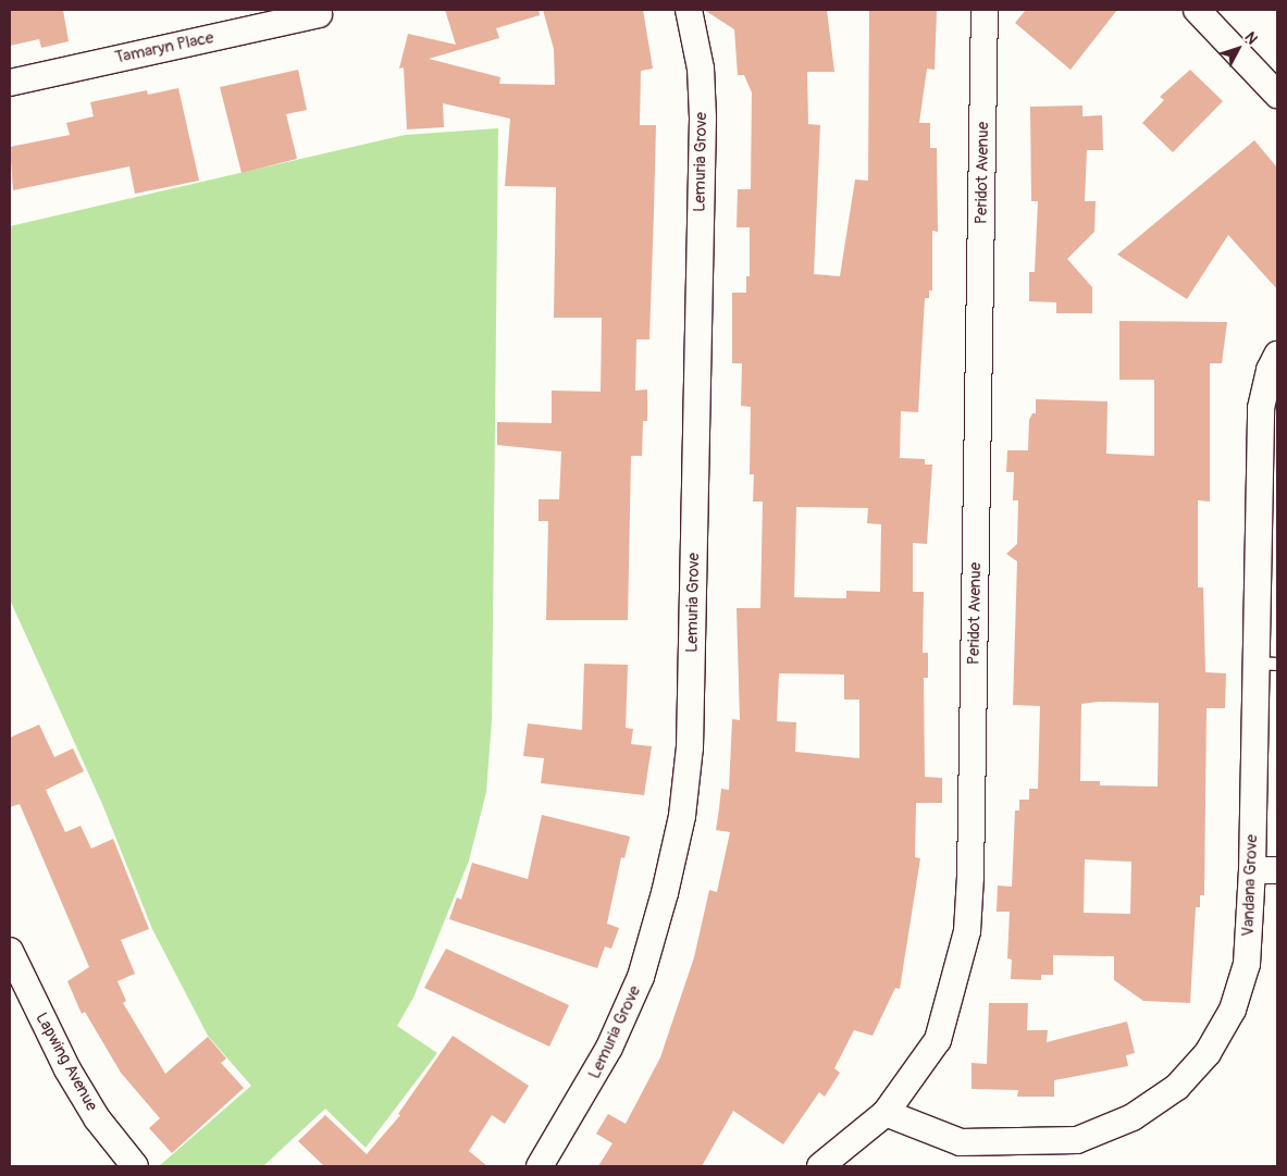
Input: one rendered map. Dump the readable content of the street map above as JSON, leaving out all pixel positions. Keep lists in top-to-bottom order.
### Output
{
  "streets": {
    "street": [
      "Tamaryn Place",
      "Lemuria Grove",
      "Peridot Avenue",
      "Vandana Grove",
      "Lapwing Avenue"
    ]
  },
  "crossings": [
    ["Peridot Avenue", "Vandana Grove"]
  ],
  "north": "top right"
}
